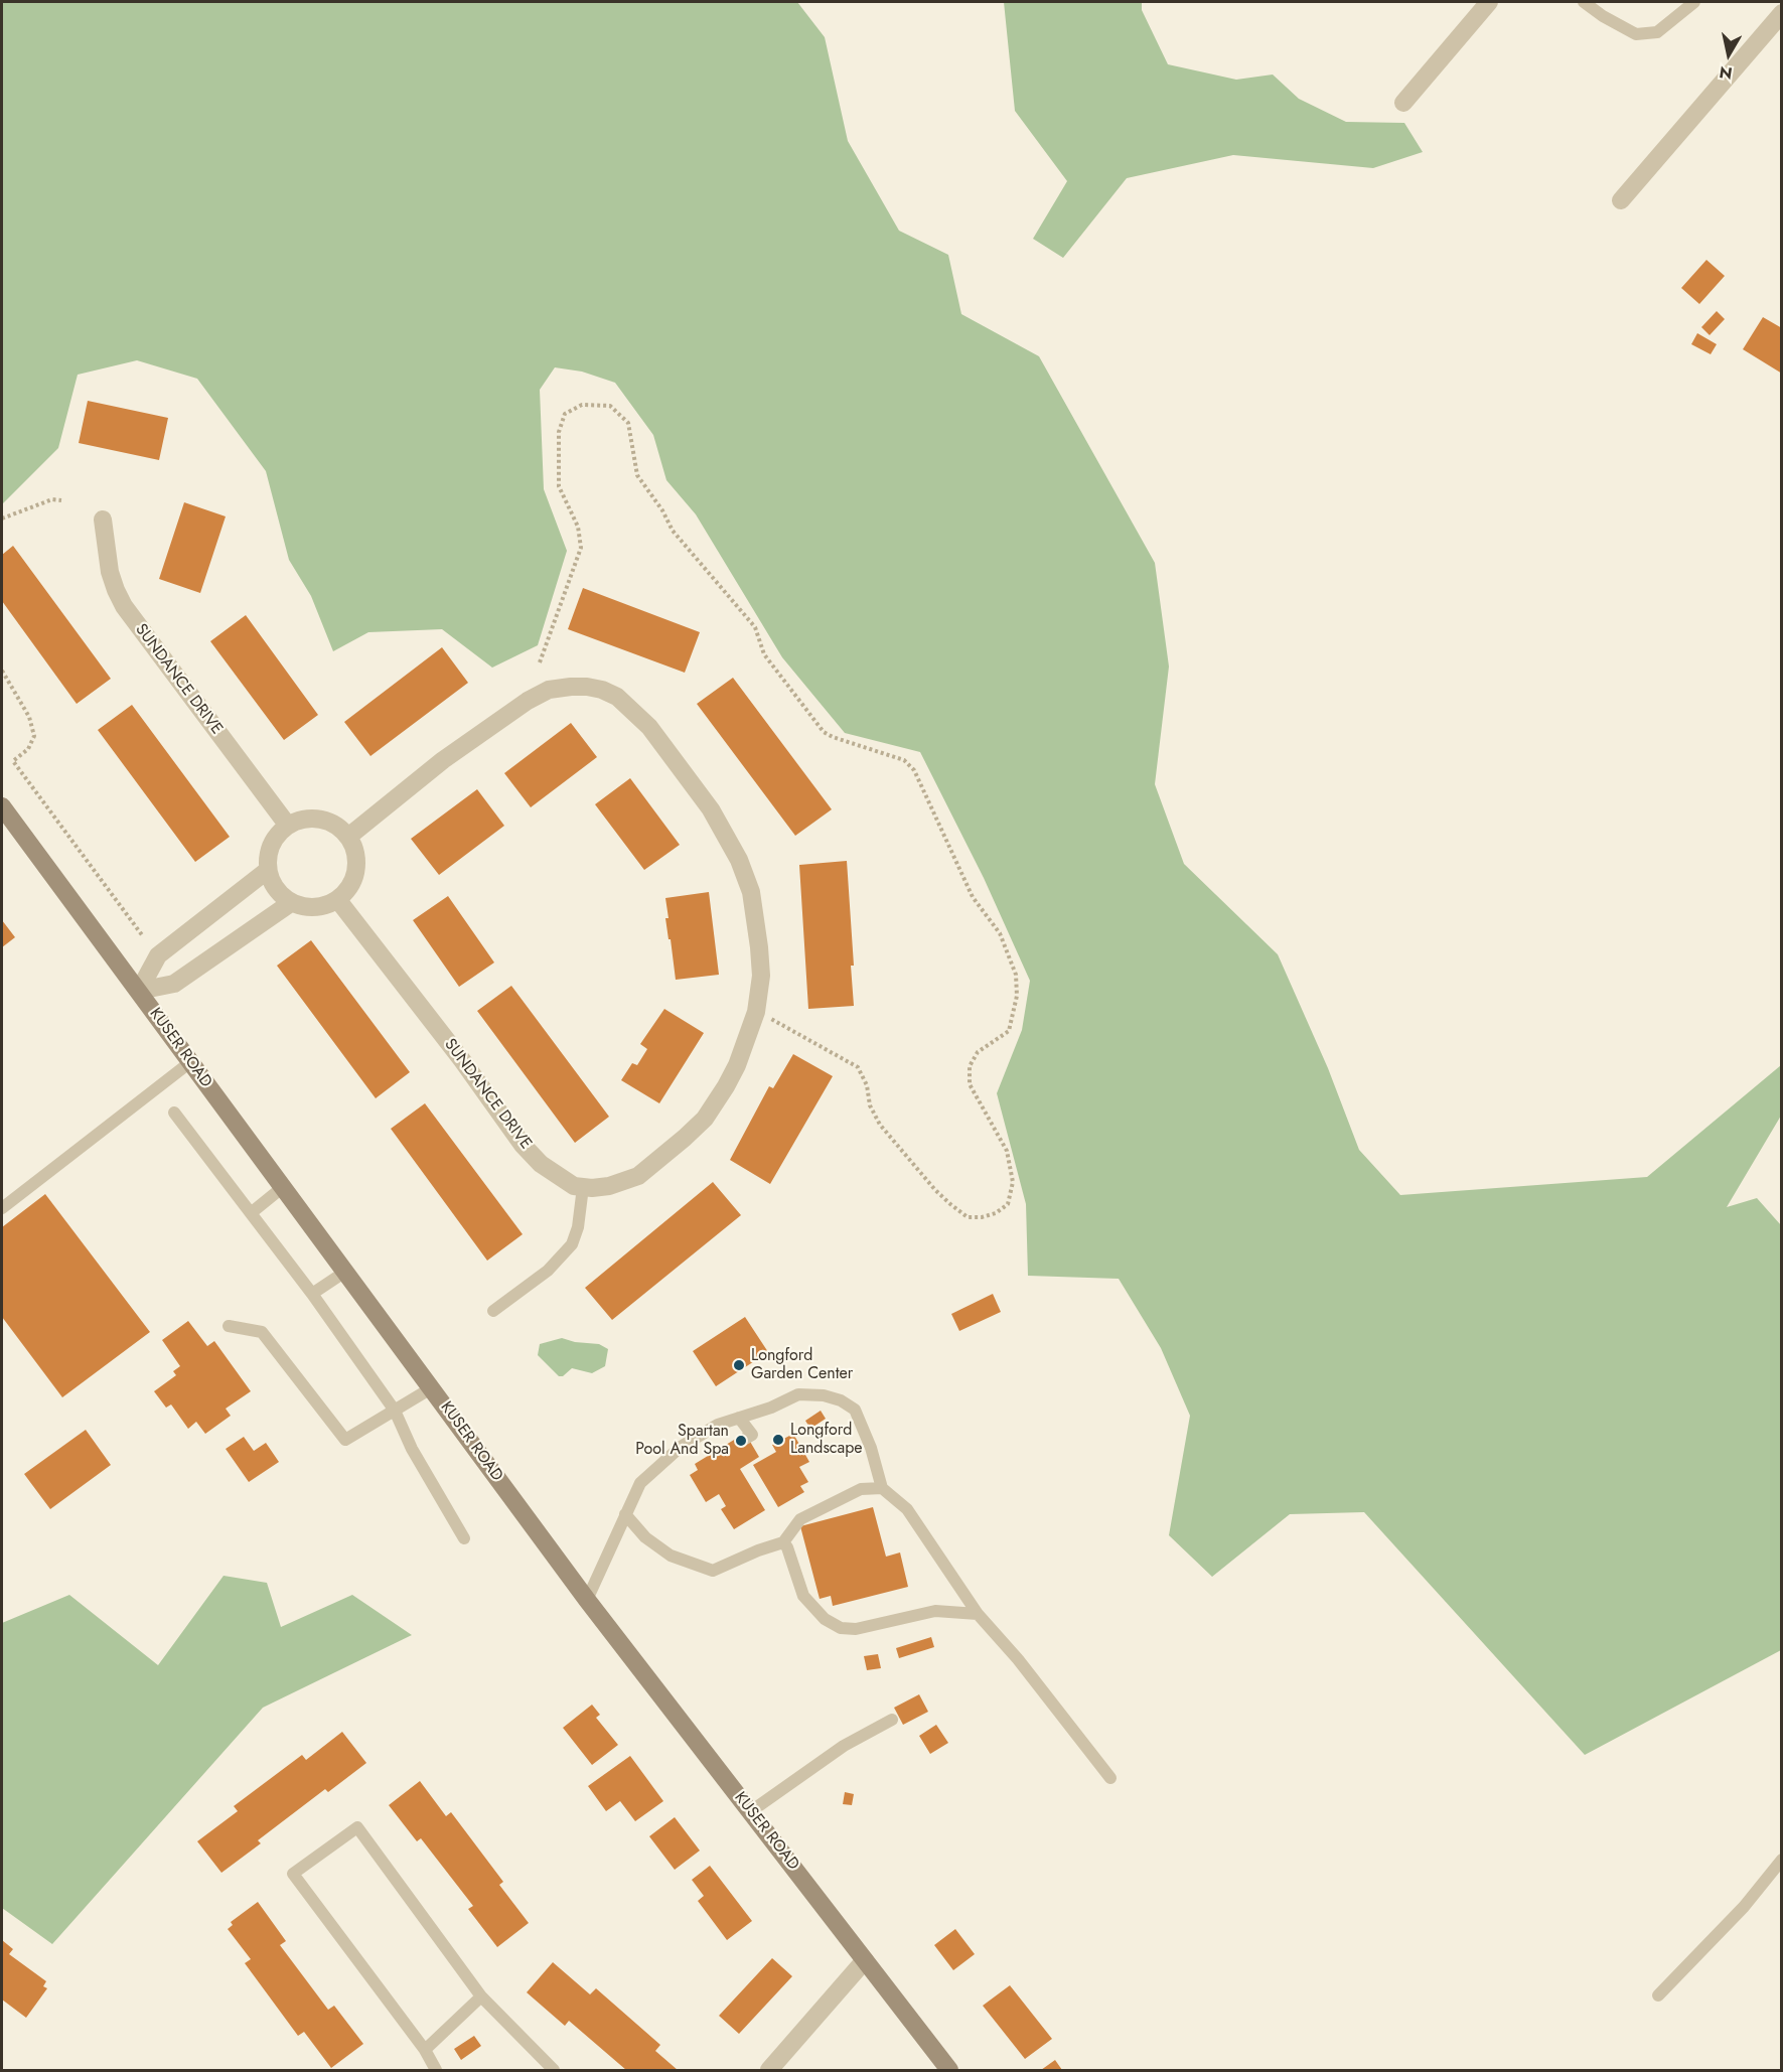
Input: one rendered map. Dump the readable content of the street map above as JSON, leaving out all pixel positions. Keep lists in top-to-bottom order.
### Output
{
  "streets": {
    "street": ["SUNDANCE DRIVE", "KUSER ROAD"]
  },
  "places": ["Longford Garden Center", "Longford Landscape", "Spartan Pool And Spa"],
  "north": "bottom"
}
